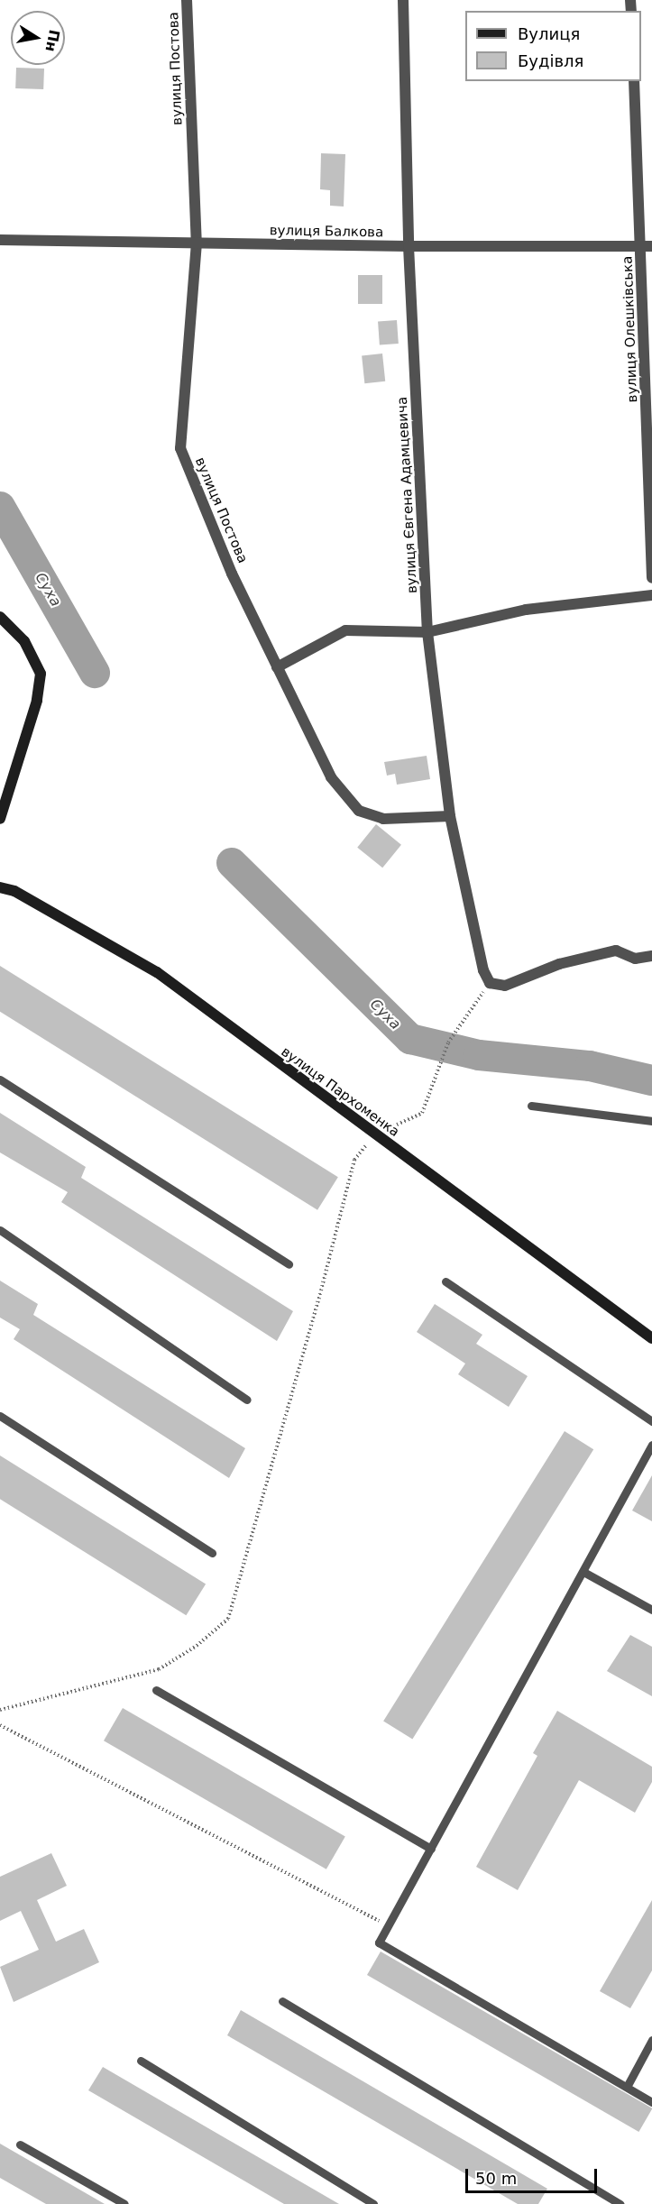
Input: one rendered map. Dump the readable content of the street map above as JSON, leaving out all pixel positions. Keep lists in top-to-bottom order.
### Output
{
  "streets": {
    "street": [
      "вулиця Постова",
      "вулиця Балкова",
      "вулиця Олешківська",
      "вулиця Євгена Адамцевича",
      "вулиця Пархоменка"
    ]
  },
  "crossings": [
    ["вулиця Постова", "вулиця Балкова"],
    ["вулиця Постова", "вулиця Євгена Адамцевича"],
    ["вулиця Балкова", "вулиця Олешківська"],
    ["вулиця Балкова", "вулиця Євгена Адамцевича"]
  ],
  "water": ["Суха"],
  "legend": ["Вулиця", "Будівля"],
  "scale_bar": "50 m",
  "north": "right"
}
